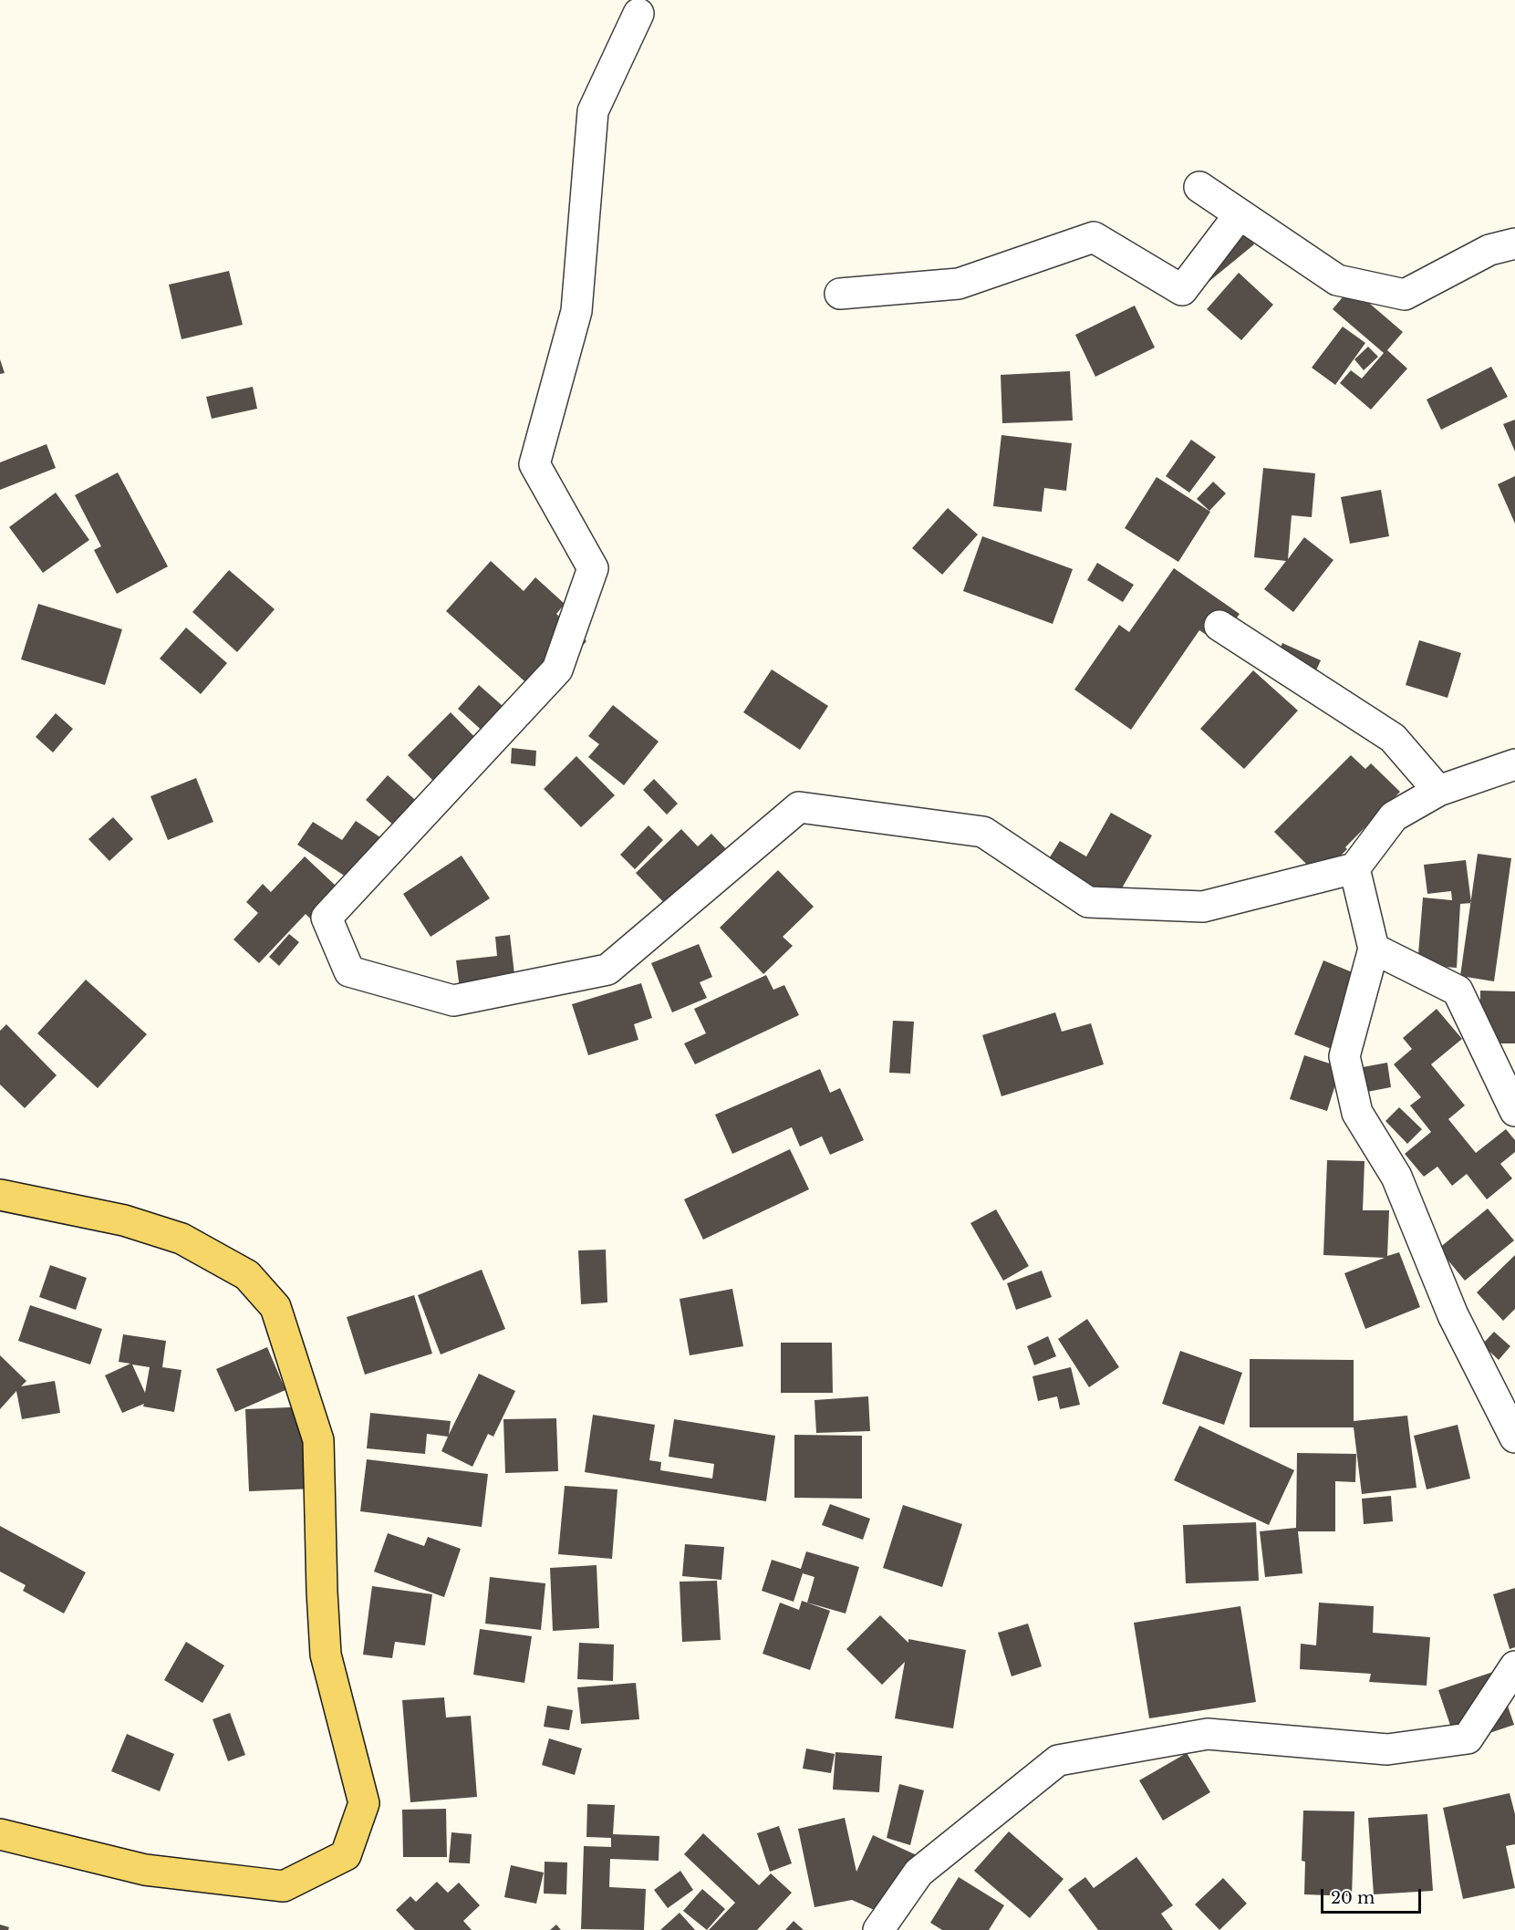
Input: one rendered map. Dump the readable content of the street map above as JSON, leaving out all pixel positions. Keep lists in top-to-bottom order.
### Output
{
  "scale_bar": "20 m"
}
